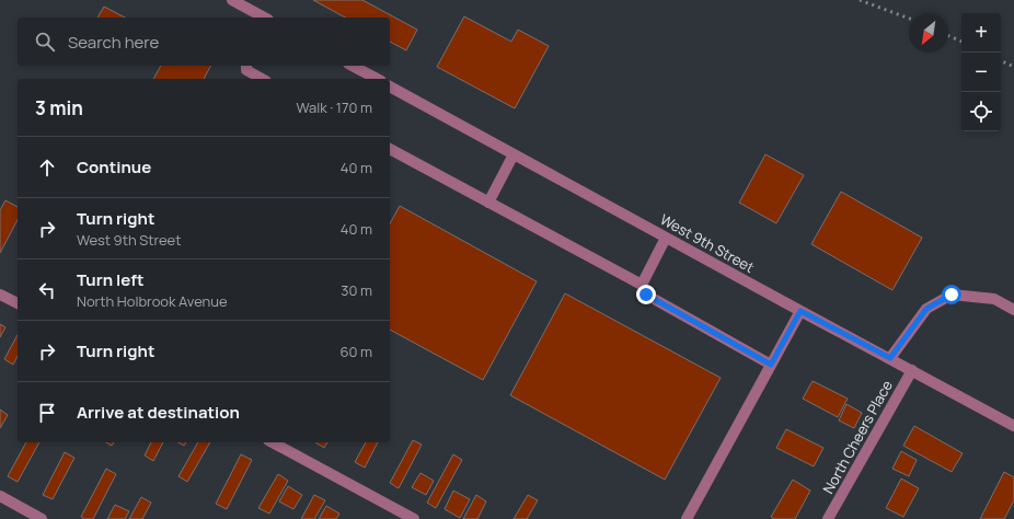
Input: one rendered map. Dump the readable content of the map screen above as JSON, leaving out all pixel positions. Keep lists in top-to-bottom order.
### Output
{
  "streets": {
    "street": ["West 9th Street", "North Cheers Place"]
  },
  "crossings": [
    ["West 9th Street", "North Cheers Place"]
  ],
  "north": "bottom left",
  "page": {
    "map_buttons": ["+", "−"],
    "search": "Search here",
    "heading": ["3 min", "Walk · 170 m"],
    "list": [
      ["Continue", "40 m"],
      ["Turn right", "West 9th Street", "40 m"],
      ["Turn left", "North Holbrook Avenue", "30 m"],
      ["Turn right", "60 m"],
      "Arrive at destination"
    ]
  }
}
